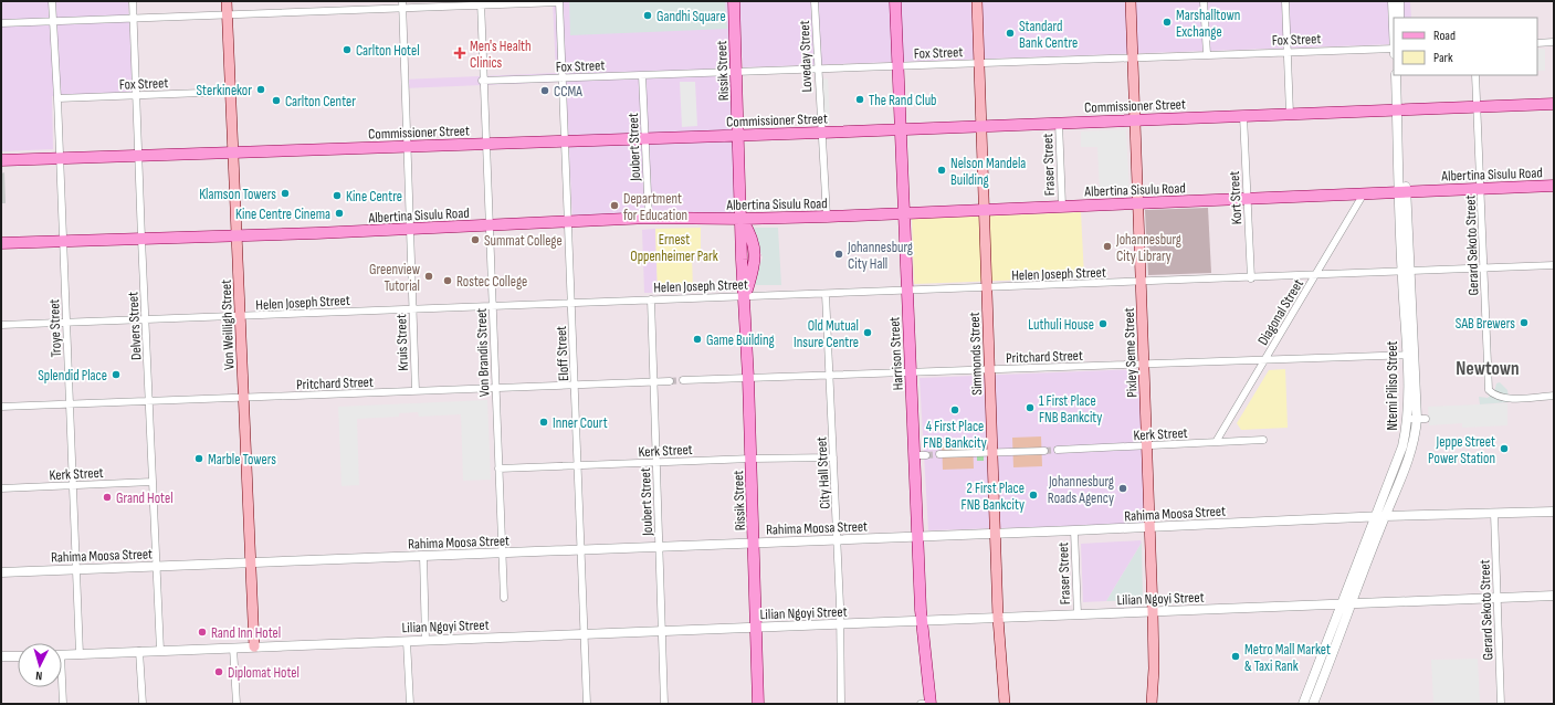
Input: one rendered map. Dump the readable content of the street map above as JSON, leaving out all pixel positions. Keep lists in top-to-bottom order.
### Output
{
  "streets": {
    "main road": [
      "Rissik Street",
      "Commissioner Street",
      "Albertina Sisulu Road",
      "Von Weilligh Street",
      "Pixley Seme Street",
      "Harrison Street",
      "Simmonds Street"
    ],
    "street": [
      "Fox Street",
      "Loveday Street",
      "Joubert Street",
      "Fraser Street",
      "Kort Street",
      "Gerard Sekoto Street",
      "Helen Joseph Street",
      "Diagonal Street",
      "Delvers Street",
      "Troye Street",
      "Kruis Street",
      "Von Brandis Street",
      "Eloff Street",
      "Pritchard Street",
      "Ntemi Piliso Street",
      "Kerk Street",
      "City Hall Street",
      "Rahima Moosa Street",
      "Lilian Ngoyi Street"
    ]
  },
  "crossings": [
    ["Fox Street", "Loveday Street"],
    ["Fox Street", "Rissik Street"],
    ["Fox Street", "Joubert Street"],
    ["Fox Street", "Von Weilligh Street"],
    ["Fox Street", "Delvers Street"],
    ["Fox Street", "Troye Street"],
    ["Fox Street", "Von Brandis Street"],
    ["Fox Street", "Pixley Seme Street"],
    ["Fox Street", "Eloff Street"],
    ["Fox Street", "Harrison Street"],
    ["Fox Street", "Simmonds Street"],
    ["Loveday Street", "Commissioner Street"],
    ["Loveday Street", "Albertina Sisulu Road"],
    ["Rissik Street", "Commissioner Street"],
    ["Rissik Street", "Albertina Sisulu Road"],
    ["Rissik Street", "Helen Joseph Street"],
    ["Rissik Street", "Pritchard Street"],
    ["Rissik Street", "Kerk Street"],
    ["Rissik Street", "Rahima Moosa Street"],
    ["Rissik Street", "Lilian Ngoyi Street"],
    ["Commissioner Street", "Joubert Street"],
    ["Commissioner Street", "Fraser Street"],
    ["Commissioner Street", "Kort Street"],
    ["Commissioner Street", "Gerard Sekoto Street"],
    ["Commissioner Street", "Von Weilligh Street"],
    ["Commissioner Street", "Delvers Street"],
    ["Commissioner Street", "Troye Street"],
    ["Commissioner Street", "Kruis Street"],
    ["Commissioner Street", "Von Brandis Street"],
    ["Commissioner Street", "Pixley Seme Street"],
    ["Commissioner Street", "Eloff Street"],
    ["Commissioner Street", "Harrison Street"],
    ["Commissioner Street", "Simmonds Street"],
    ["Commissioner Street", "Ntemi Piliso Street"],
    ["Joubert Street", "Albertina Sisulu Road"],
    ["Joubert Street", "Helen Joseph Street"],
    ["Joubert Street", "Pritchard Street"],
    ["Joubert Street", "Kerk Street"],
    ["Joubert Street", "Rahima Moosa Street"],
    ["Joubert Street", "Lilian Ngoyi Street"],
    ["Fraser Street", "Albertina Sisulu Road"],
    ["Fraser Street", "Rahima Moosa Street"],
    ["Fraser Street", "Lilian Ngoyi Street"],
    ["Albertina Sisulu Road", "Kort Street"],
    ["Albertina Sisulu Road", "Gerard Sekoto Street"],
    ["Albertina Sisulu Road", "Diagonal Street"],
    ["Albertina Sisulu Road", "Von Weilligh Street"],
    ["Albertina Sisulu Road", "Delvers Street"],
    ["Albertina Sisulu Road", "Troye Street"],
    ["Albertina Sisulu Road", "Kruis Street"],
    ["Albertina Sisulu Road", "Von Brandis Street"],
    ["Albertina Sisulu Road", "Pixley Seme Street"],
    ["Albertina Sisulu Road", "Eloff Street"],
    ["Albertina Sisulu Road", "Harrison Street"],
    ["Albertina Sisulu Road", "Simmonds Street"],
    ["Albertina Sisulu Road", "Ntemi Piliso Street"],
    ["Kort Street", "Helen Joseph Street"],
    ["Gerard Sekoto Street", "Helen Joseph Street"],
    ["Gerard Sekoto Street", "Rahima Moosa Street"],
    ["Gerard Sekoto Street", "Lilian Ngoyi Street"],
    ["Helen Joseph Street", "Diagonal Street"],
    ["Helen Joseph Street", "Von Weilligh Street"],
    ["Helen Joseph Street", "Delvers Street"],
    ["Helen Joseph Street", "Troye Street"],
    ["Helen Joseph Street", "Kruis Street"],
    ["Helen Joseph Street", "Von Brandis Street"],
    ["Helen Joseph Street", "Pixley Seme Street"],
    ["Helen Joseph Street", "Eloff Street"],
    ["Helen Joseph Street", "Harrison Street"],
    ["Helen Joseph Street", "Simmonds Street"],
    ["Helen Joseph Street", "Ntemi Piliso Street"],
    ["Helen Joseph Street", "City Hall Street"],
    ["Diagonal Street", "Pritchard Street"],
    ["Diagonal Street", "Kerk Street"],
    ["Von Weilligh Street", "Pritchard Street"],
    ["Von Weilligh Street", "Rahima Moosa Street"],
    ["Von Weilligh Street", "Lilian Ngoyi Street"],
    ["Delvers Street", "Pritchard Street"],
    ["Delvers Street", "Kerk Street"],
    ["Delvers Street", "Rahima Moosa Street"],
    ["Delvers Street", "Lilian Ngoyi Street"],
    ["Troye Street", "Pritchard Street"],
    ["Troye Street", "Kerk Street"],
    ["Troye Street", "Rahima Moosa Street"],
    ["Troye Street", "Lilian Ngoyi Street"],
    ["Kruis Street", "Pritchard Street"],
    ["Von Brandis Street", "Pritchard Street"],
    ["Von Brandis Street", "Kerk Street"],
    ["Von Brandis Street", "Rahima Moosa Street"],
    ["Pixley Seme Street", "Pritchard Street"],
    ["Pixley Seme Street", "Kerk Street"],
    ["Pixley Seme Street", "Rahima Moosa Street"],
    ["Pixley Seme Street", "Lilian Ngoyi Street"],
    ["Eloff Street", "Pritchard Street"],
    ["Eloff Street", "Kerk Street"],
    ["Eloff Street", "Rahima Moosa Street"],
    ["Eloff Street", "Lilian Ngoyi Street"],
    ["Harrison Street", "Pritchard Street"],
    ["Harrison Street", "Rahima Moosa Street"],
    ["Harrison Street", "Lilian Ngoyi Street"],
    ["Simmonds Street", "Pritchard Street"],
    ["Simmonds Street", "Rahima Moosa Street"],
    ["Simmonds Street", "Lilian Ngoyi Street"],
    ["Pritchard Street", "Ntemi Piliso Street"],
    ["Pritchard Street", "City Hall Street"],
    ["Ntemi Piliso Street", "Rahima Moosa Street"],
    ["Ntemi Piliso Street", "Lilian Ngoyi Street"],
    ["Kerk Street", "City Hall Street"],
    ["City Hall Street", "Rahima Moosa Street"],
    ["City Hall Street", "Lilian Ngoyi Street"]
  ],
  "districts": ["Newtown"],
  "parks": ["Ernest Oppenheimer Park"],
  "places": {
    "other": [
      "Gandhi Square",
      "Marshalltown Exchange",
      "Standard Bank Centre",
      "Carlton Hotel",
      "Sterkinekor",
      "CCMA",
      "The Rand Club",
      "Carlton Center",
      "Nelson Mandela Building",
      "Klamson Towers",
      "Kine Centre",
      "Department for Education",
      "Kine Centre Cinema",
      "Summat College",
      "Johannesburg City Library",
      "Johannesburg City Hall",
      "Greenview Tutorial",
      "Rostec College",
      "SAB Brewers",
      "Luthuli House",
      "Old Mutual Insure Centre",
      "Game Building",
      "Splendid Place",
      "1 First Place FNB Bankcity",
      "4 First Place FNB Bankcity",
      "Inner Court",
      "Jeppe Street Power Station",
      "Marble Towers",
      "Johannesburg Roads Agency",
      "2 First Place FNB Bankcity",
      "Grand Hotel",
      "Rand Inn Hotel",
      "Metro Mall Market & Taxi Rank",
      "Diplomat Hotel"
    ],
    "health": ["Men's Health Clinics"]
  },
  "legend": ["Road", "Park"],
  "north": "bottom"
}
